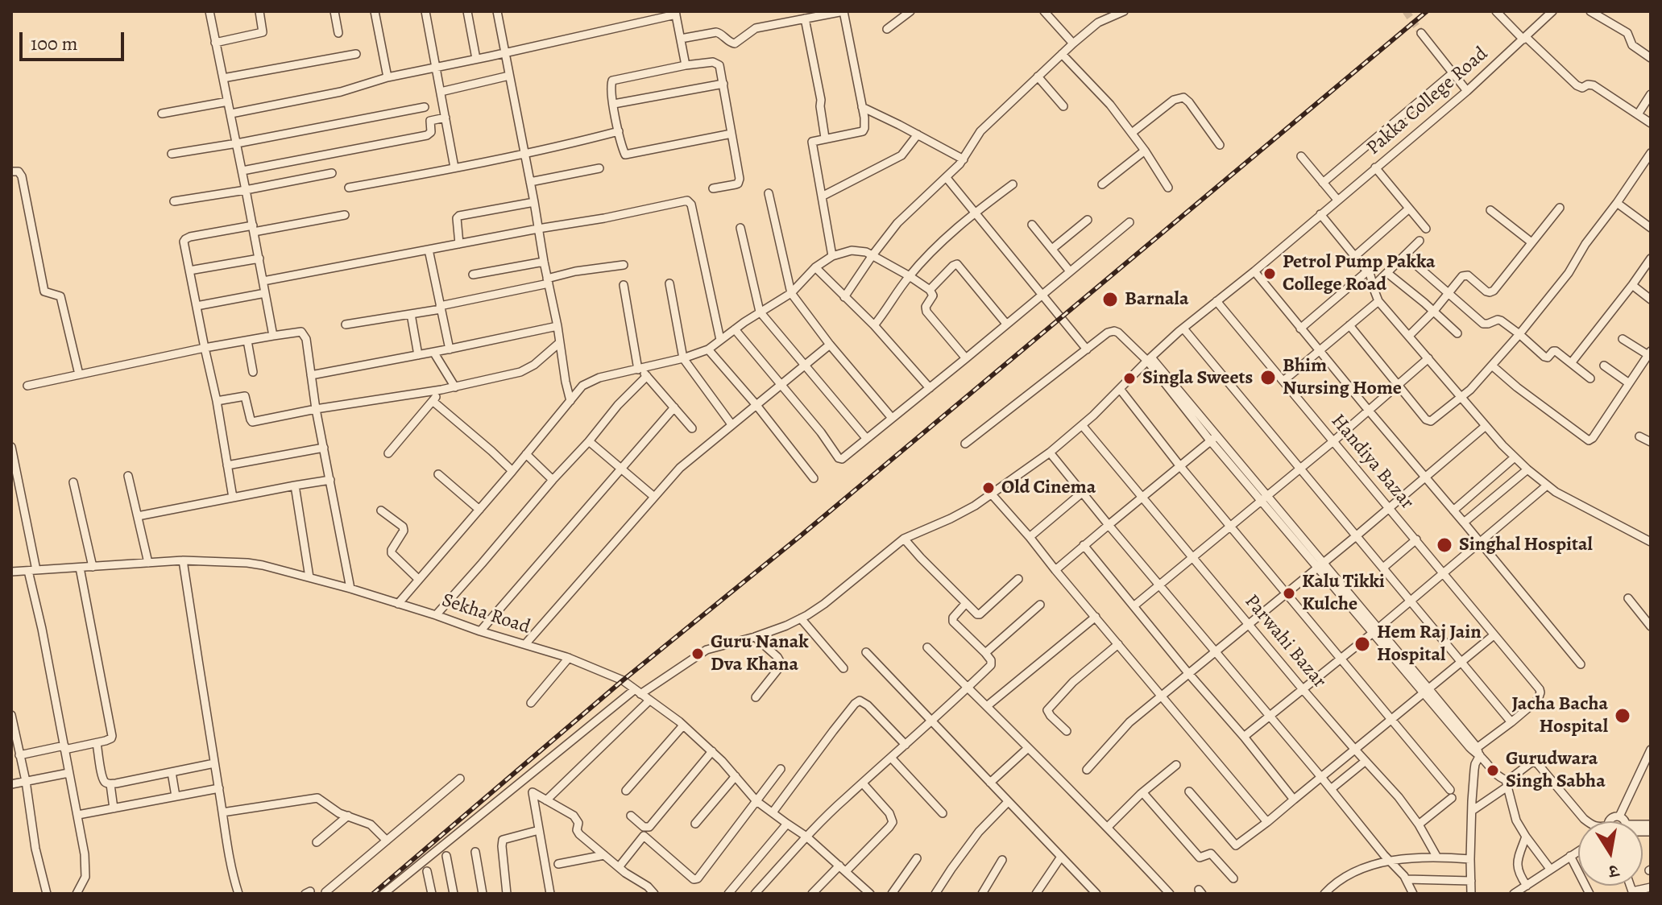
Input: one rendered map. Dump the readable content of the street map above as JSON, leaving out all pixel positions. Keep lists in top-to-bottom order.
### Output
{
  "streets": {
    "street": [
      "Pakka College Road",
      "Handiya Bazar",
      "Sekha Road",
      "Parwahi Bazar"
    ]
  },
  "places": [
    "Petrol Pump Pakka College Road",
    "Barnala",
    "Bhim Nursing Home",
    "Singla Sweets",
    "Old Cinema",
    "Singhal Hospital",
    "Kalu Tikki Kulche",
    "Hem Raj Jain Hospital",
    "Guru Nanak Dva Khana",
    "Jacha Bacha Hospital",
    "Gurudwara Singh Sabha"
  ],
  "scale_bar": "100 m",
  "north": "bottom"
}
